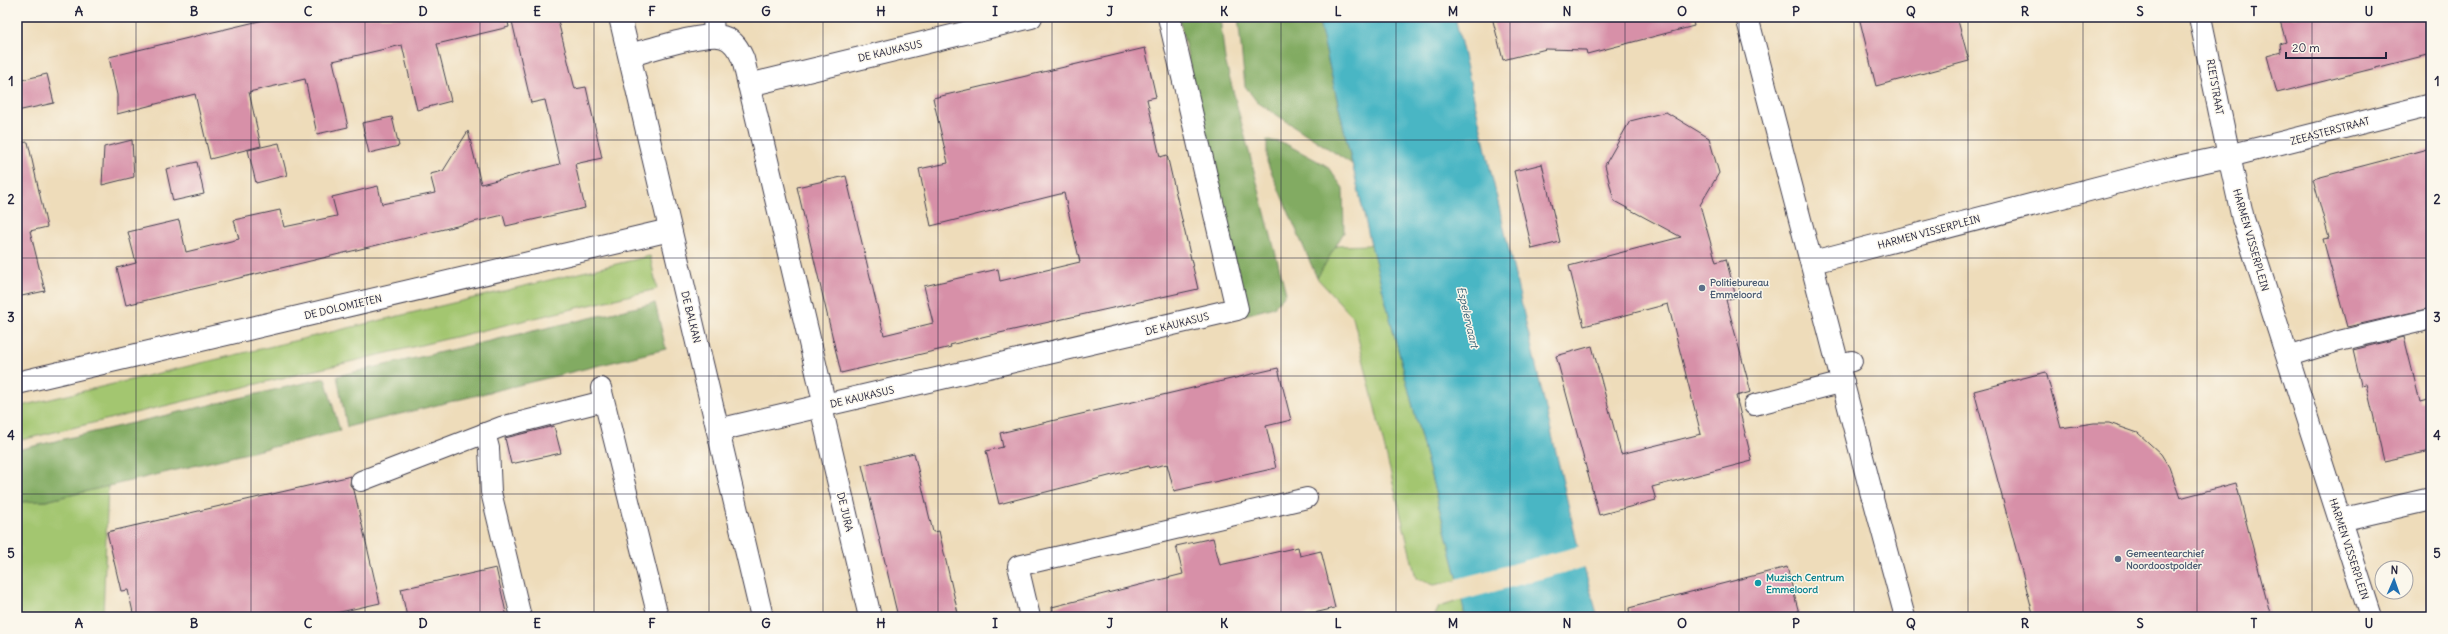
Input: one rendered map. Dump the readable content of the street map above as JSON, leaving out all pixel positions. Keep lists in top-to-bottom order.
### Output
{
  "streets": {
    "street": [
      "DE KAUKASUS",
      "RIETSTRAAT",
      "ZEEASTERSTRAAT",
      "HARMEN VISSERPLEIN",
      "DE DOLOMIETEN",
      "DE BALKAN",
      "DE JURA"
    ]
  },
  "crossings": [
    ["DE KAUKASUS", "DE BALKAN"],
    ["DE KAUKASUS", "DE JURA"],
    ["RIETSTRAAT", "ZEEASTERSTRAAT"],
    ["RIETSTRAAT", "HARMEN VISSERPLEIN"],
    ["ZEEASTERSTRAAT", "HARMEN VISSERPLEIN"],
    ["DE DOLOMIETEN", "DE BALKAN"]
  ],
  "water": ["Espelervaart"],
  "places": ["Politiebureau Emmeloord", "Gemeentearchief Noordoostpolder", "Muzisch Centrum Emmeloord"],
  "scale_bar": "20 m",
  "north": "top",
  "grid": {
    "columns": [
      "A",
      "B",
      "C",
      "D",
      "E",
      "F",
      "G",
      "H",
      "I",
      "J",
      "K",
      "L",
      "M",
      "N",
      "O",
      "P",
      "Q",
      "R",
      "S",
      "T",
      "U"
    ],
    "rows": [
      "1",
      "2",
      "3",
      "4",
      "5"
    ]
  }
}
